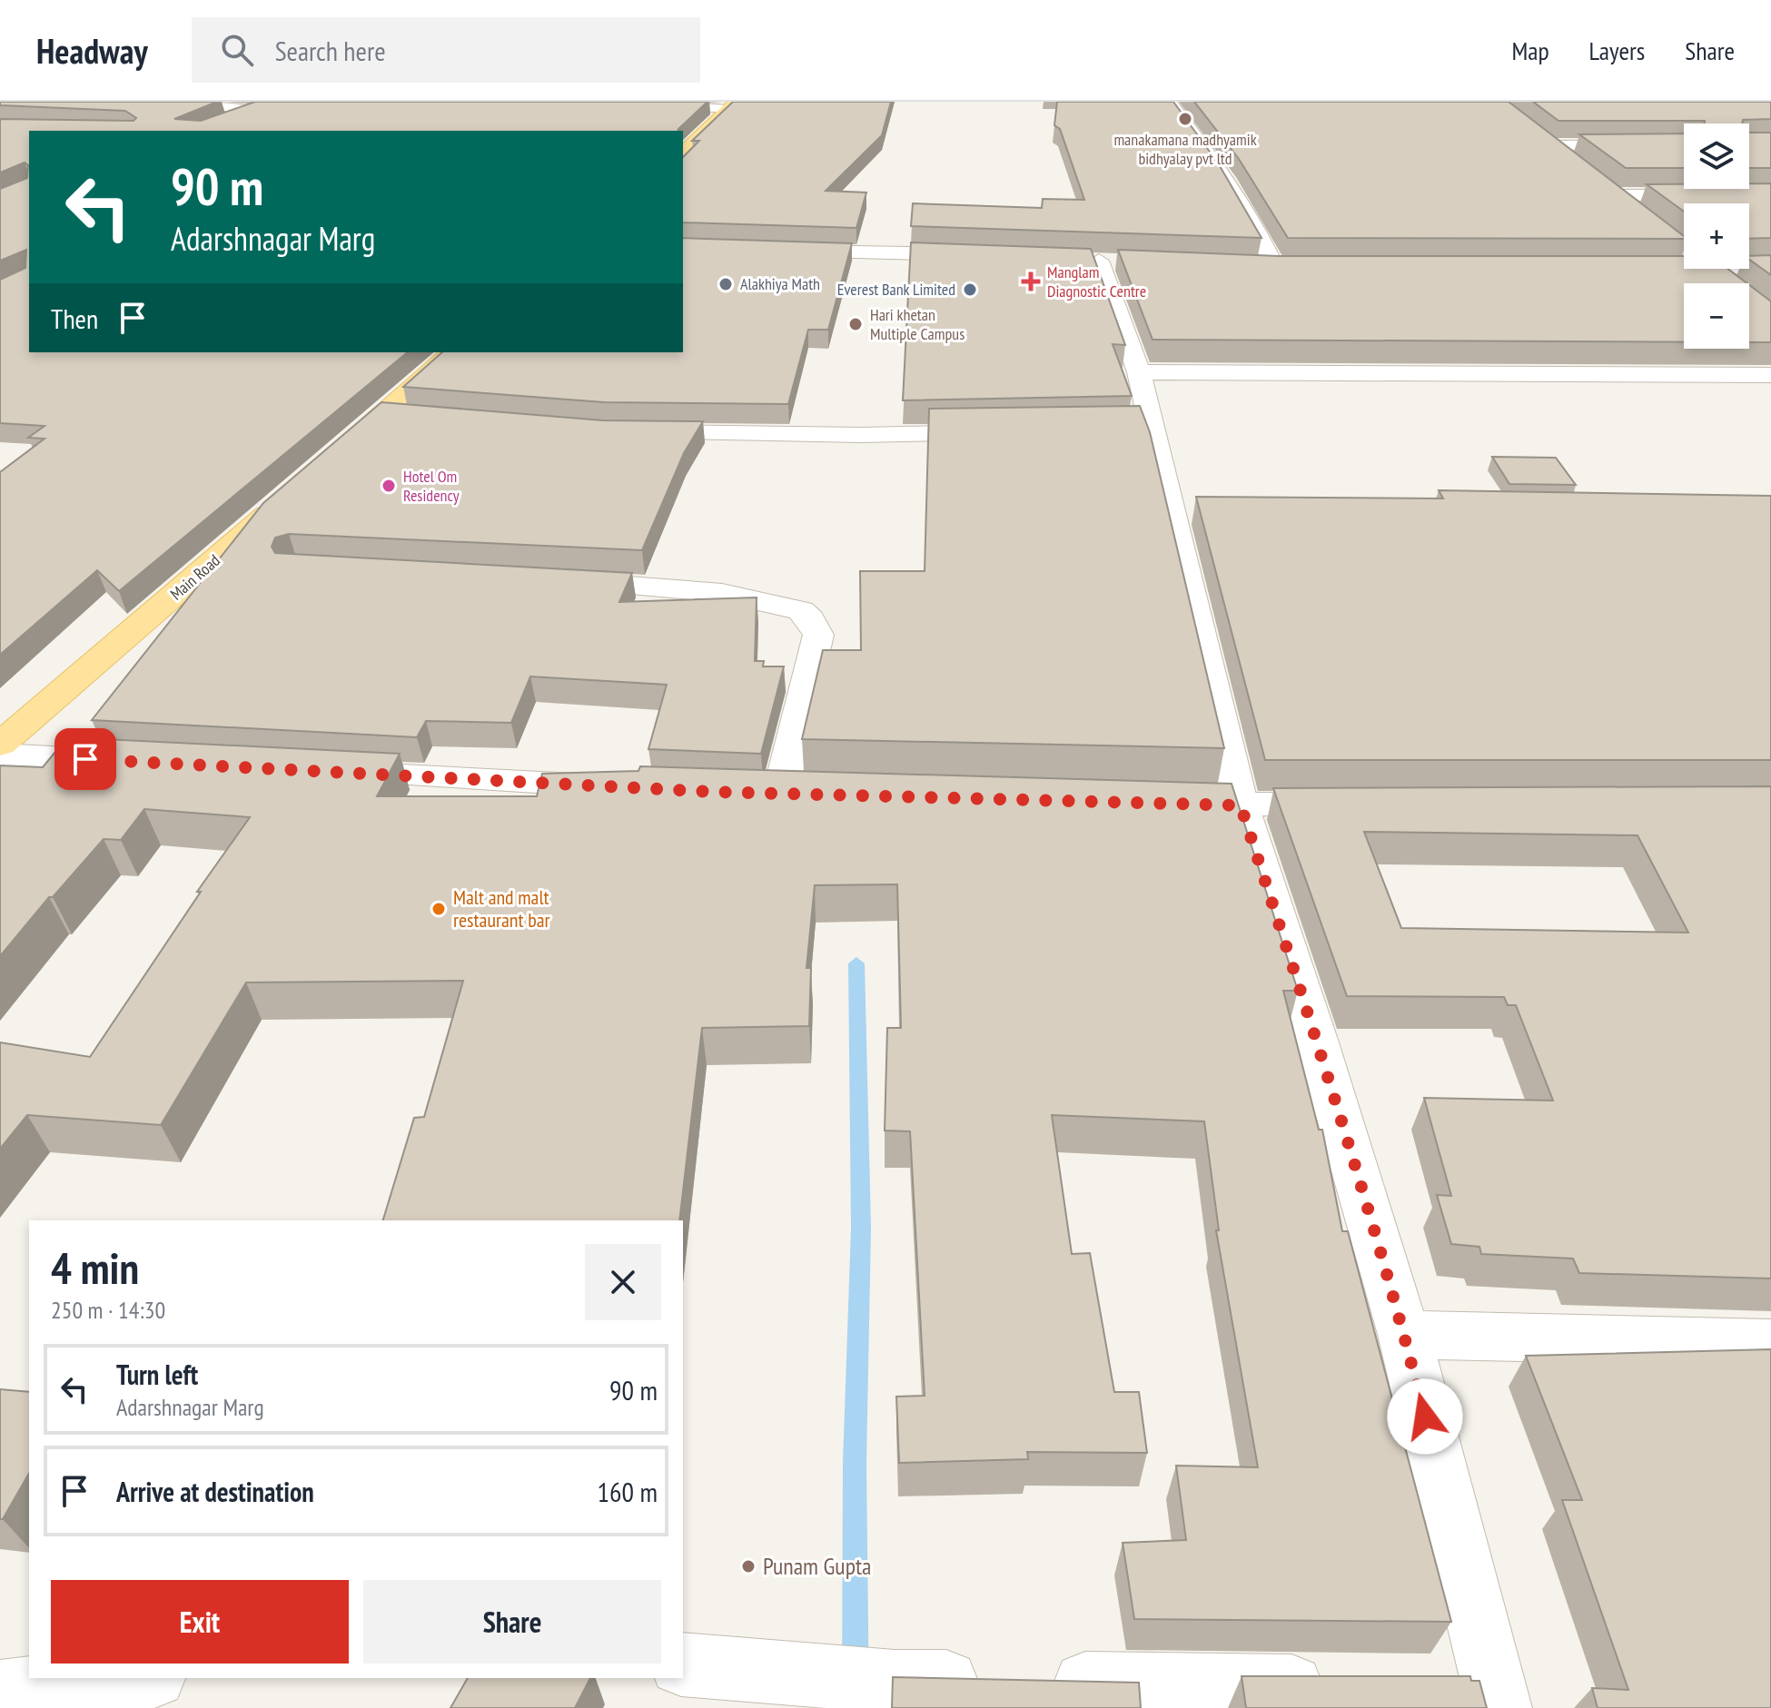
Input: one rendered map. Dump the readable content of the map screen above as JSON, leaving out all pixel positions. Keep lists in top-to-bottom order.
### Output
{
  "streets": {
    "main road": ["Main Road"]
  },
  "places": {
    "other": [
      "manakamana madhyamik bidhyalay pvt ltd",
      "Alakhiya Math",
      "Everest Bank Limited",
      "Hari khetan Multiple Campus",
      "Hotel Om Residency",
      "Malt and malt restaurant bar",
      "Punam Gupta"
    ],
    "health": ["Manglam Diagnostic Centre"]
  },
  "page": {
    "header": "Headway",
    "search": "Search here",
    "nav": ["Map", "Layers", "Share"],
    "map_buttons": ["+", "−"],
    "turn": ["90 m", "Adarshnagar Marg"],
    "then": "Then",
    "heading": ["4 min", "250 m · 14:30"],
    "list": [
      {
        "name": "Turn left",
        "note": "Adarshnagar Marg",
        "value": "90 m"
      },
      {
        "name": "Arrive at destination",
        "value": "160 m"
      }
    ],
    "buttons": ["Exit", "Share"]
  }
}
